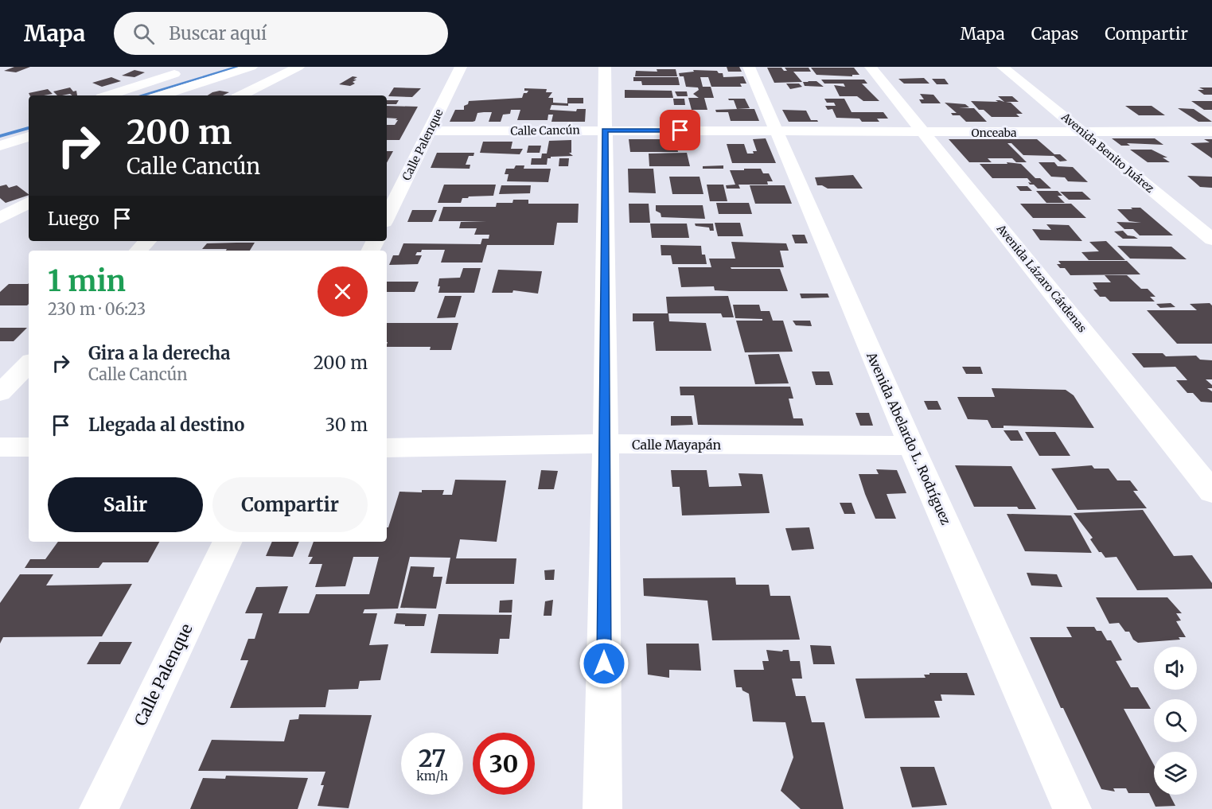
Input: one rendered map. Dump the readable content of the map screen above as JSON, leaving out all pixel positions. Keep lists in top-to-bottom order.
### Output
{
  "streets": {
    "street": [
      "Calle Cancún",
      "Onceaba",
      "Calle Palenque",
      "Avenida Benito Juárez",
      "Avenida Lázaro Cárdenas",
      "Avenida Abelardo L. Rodríguez",
      "Calle Mayapán"
    ]
  },
  "crossings": [
    ["Calle Cancún", "Onceaba"],
    ["Calle Cancún", "Calle Palenque"],
    ["Calle Cancún", "Avenida Abelardo L. Rodríguez"],
    ["Onceaba", "Avenida Benito Juárez"],
    ["Onceaba", "Avenida Lázaro Cárdenas"],
    ["Onceaba", "Avenida Abelardo L. Rodríguez"],
    ["Avenida Abelardo L. Rodríguez", "Calle Mayapán"]
  ],
  "page": {
    "header": "Mapa",
    "search": "Buscar aquí",
    "nav": ["Mapa", "Capas", "Compartir"],
    "turn": ["200 m", "Calle Cancún"],
    "then": "Luego",
    "heading": ["1 min", "230 m · 06:23"],
    "list": [
      {
        "name": "Gira a la derecha",
        "note": "Calle Cancún",
        "value": "200 m"
      },
      {
        "name": "Llegada al destino",
        "value": "30 m"
      }
    ],
    "buttons": ["Salir", "Compartir"],
    "speed": "27 km/h",
    "limit": "30"
  }
}
